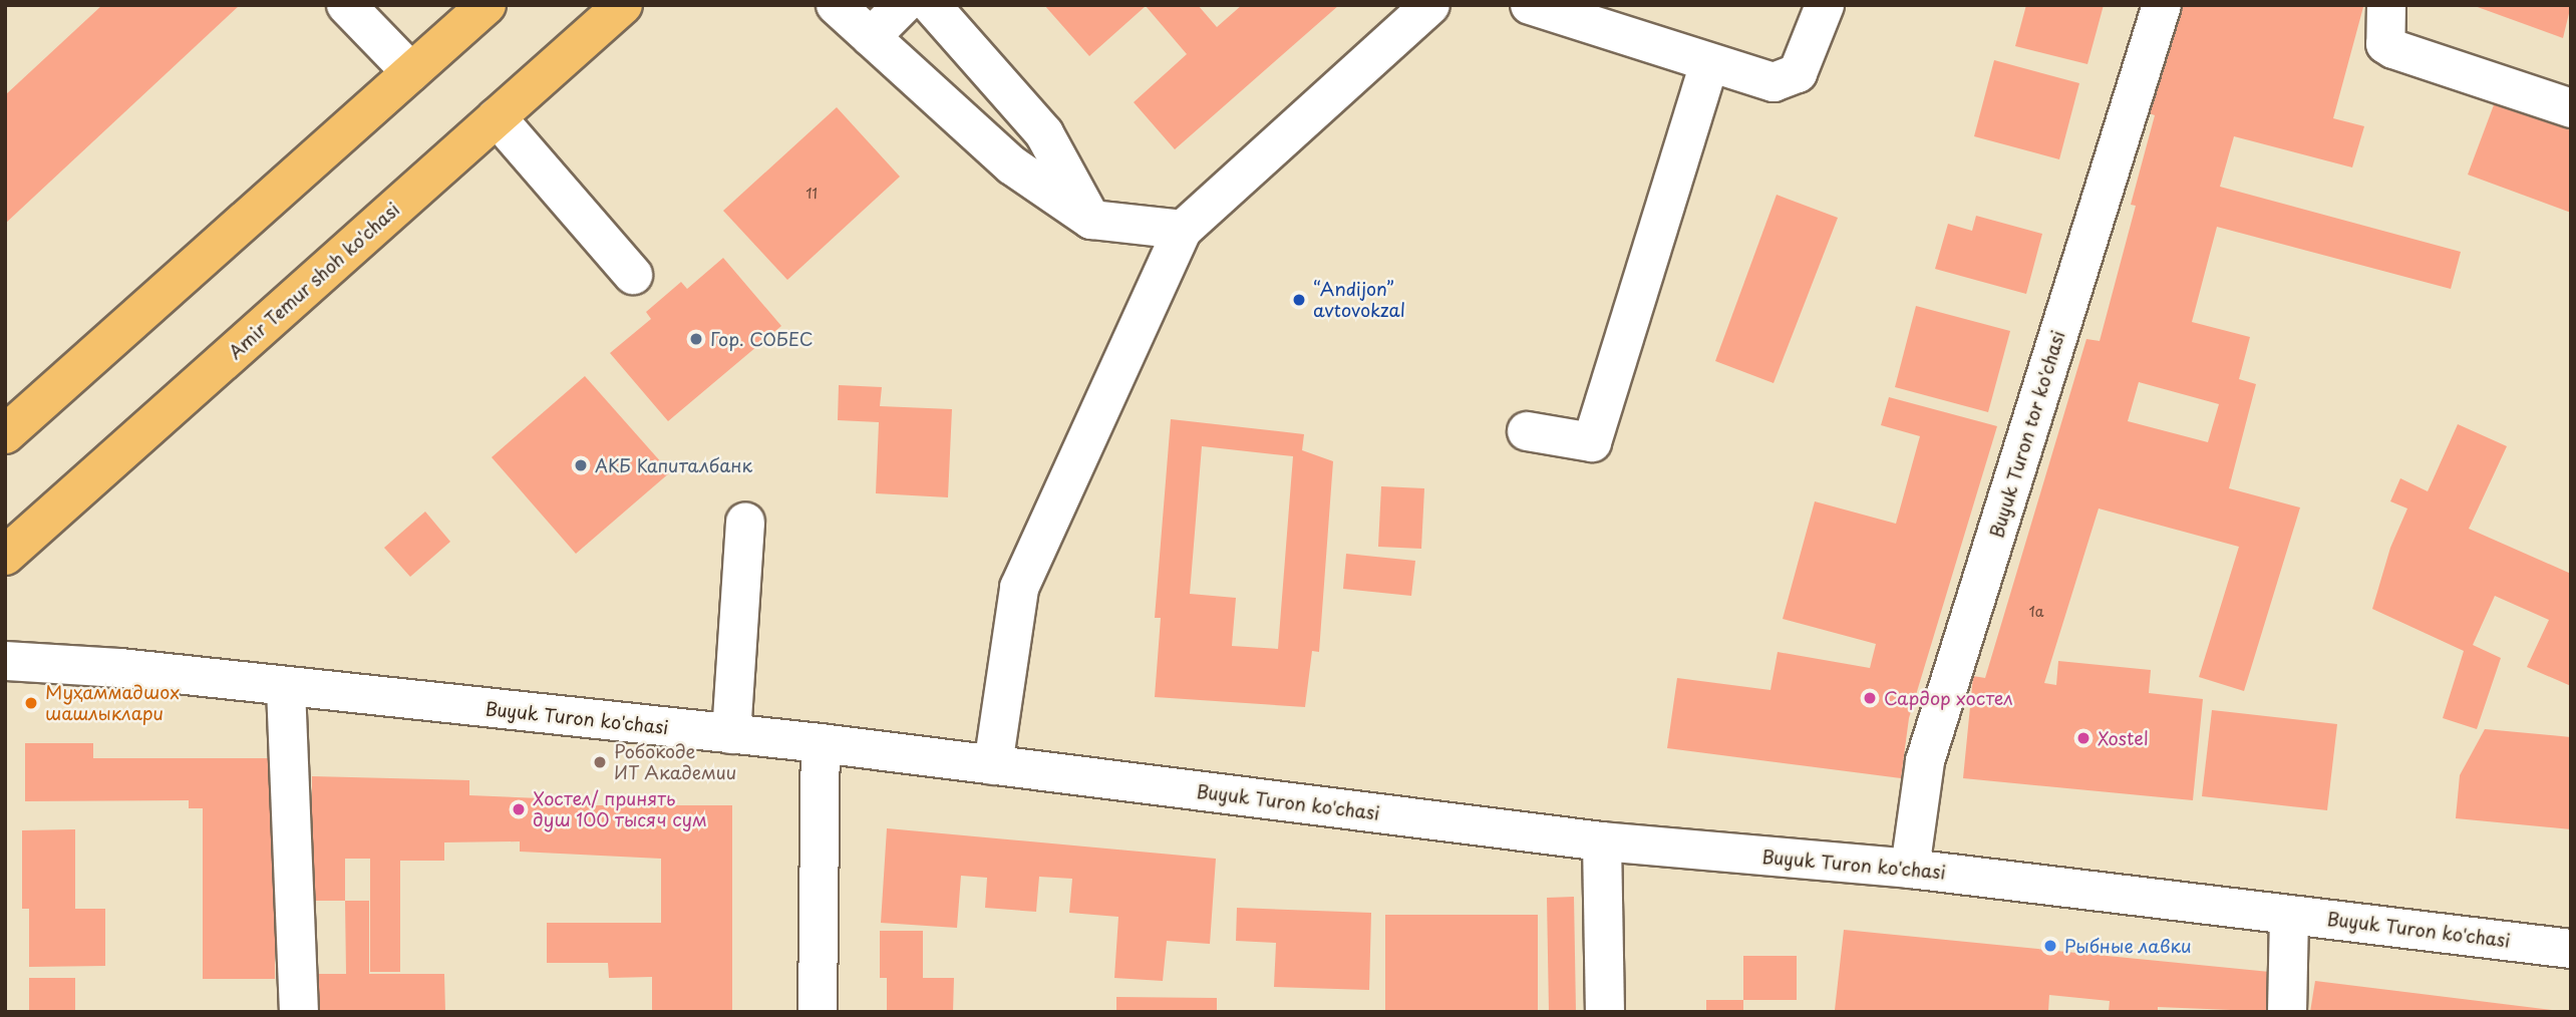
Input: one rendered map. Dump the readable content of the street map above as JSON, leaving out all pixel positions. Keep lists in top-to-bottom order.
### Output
{
  "streets": {
    "main road": ["Amir Temur shoh ko'chasi"],
    "street": ["Buyuk Turon tor ko'chasi", "Buyuk Turon ko'chasi"]
  },
  "crossings": [
    ["Buyuk Turon tor ko'chasi", "Buyuk Turon ko'chasi"]
  ],
  "places": [
    "“Andijon” avtovokzal",
    "Гор. СОБЕС",
    "АКБ Капиталбанк",
    "Сардор хостел",
    "Муҳаммадшох шашлыклари",
    "Xostel",
    "Робокоде ИТ Академии",
    "Хостел/ принять душ 100 тысяч сум",
    "Рыбные лавки"
  ],
  "house_numbers": ["11", "1a"]
}
